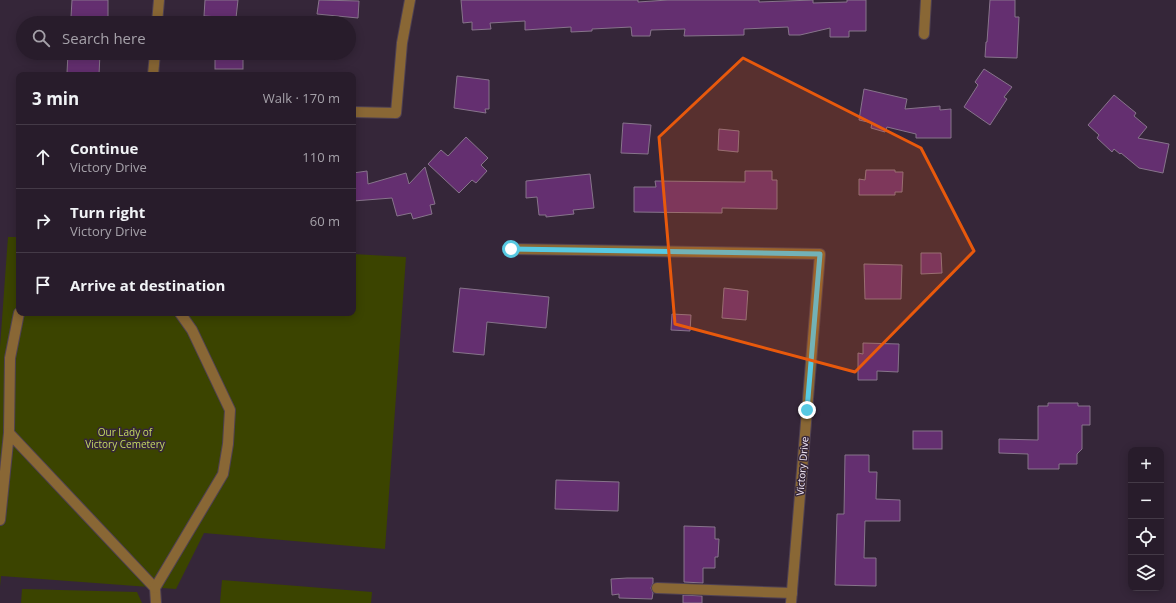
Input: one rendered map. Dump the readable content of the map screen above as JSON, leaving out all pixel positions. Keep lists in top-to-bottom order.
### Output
{
  "streets": {
    "street": ["Victory Drive"]
  },
  "parks": ["Our Lady of Victory Cemetery"],
  "page": {
    "search": "Search here",
    "heading": ["3 min", "Walk · 170 m"],
    "list": [
      ["Continue", "Victory Drive", "110 m"],
      ["Turn right", "Victory Drive", "60 m"],
      "Arrive at destination"
    ],
    "map_buttons": ["+", "−"]
  }
}
